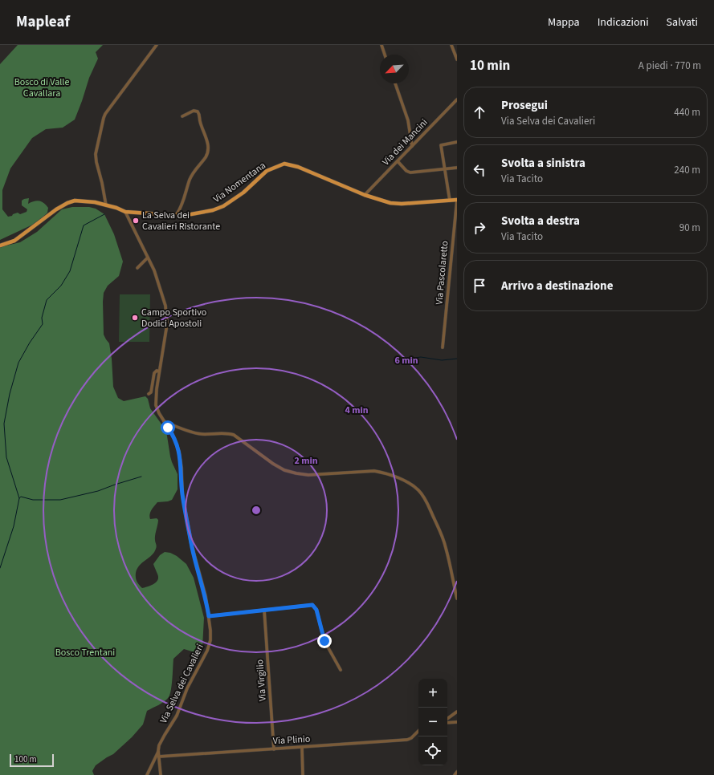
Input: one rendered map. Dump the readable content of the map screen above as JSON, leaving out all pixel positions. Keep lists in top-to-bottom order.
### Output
{
  "streets": {
    "main road": ["Via Nomentana"],
    "street": [
      "Via dei Mancini",
      "Via Pascolaretto",
      "Via Virgilio",
      "Via Selva dei Cavalieri",
      "Via Plinio"
    ]
  },
  "crossings": [
    ["Via dei Mancini", "Via Nomentana"],
    ["Via Nomentana", "Via Pascolaretto"],
    ["Via Nomentana", "Via Selva dei Cavalieri"],
    ["Via Virgilio", "Via Plinio"],
    ["Via Selva dei Cavalieri", "Via Plinio"]
  ],
  "parks": ["Bosco di Valle Cavallara", "Bosco Trentani"],
  "places": ["La Selva dei Cavalieri Ristorante", "Campo Sportivo Dodici Apostoli"],
  "scale_bar": "100 m",
  "north": "bottom left",
  "page": {
    "header": "Mapleaf",
    "nav": ["Mappa", "Indicazioni", "Salvati"],
    "heading": ["10 min", "A piedi · 770 m"],
    "list": [
      ["Prosegui", "Via Selva dei Cavalieri", "440 m"],
      ["Svolta a sinistra", "Via Tacito", "240 m"],
      ["Svolta a destra", "Via Tacito", "90 m"],
      "Arrivo a destinazione"
    ],
    "map_buttons": ["+", "−"],
    "scale": "100 m"
  },
  "rings": ["6 min", "4 min", "2 min"]
}
